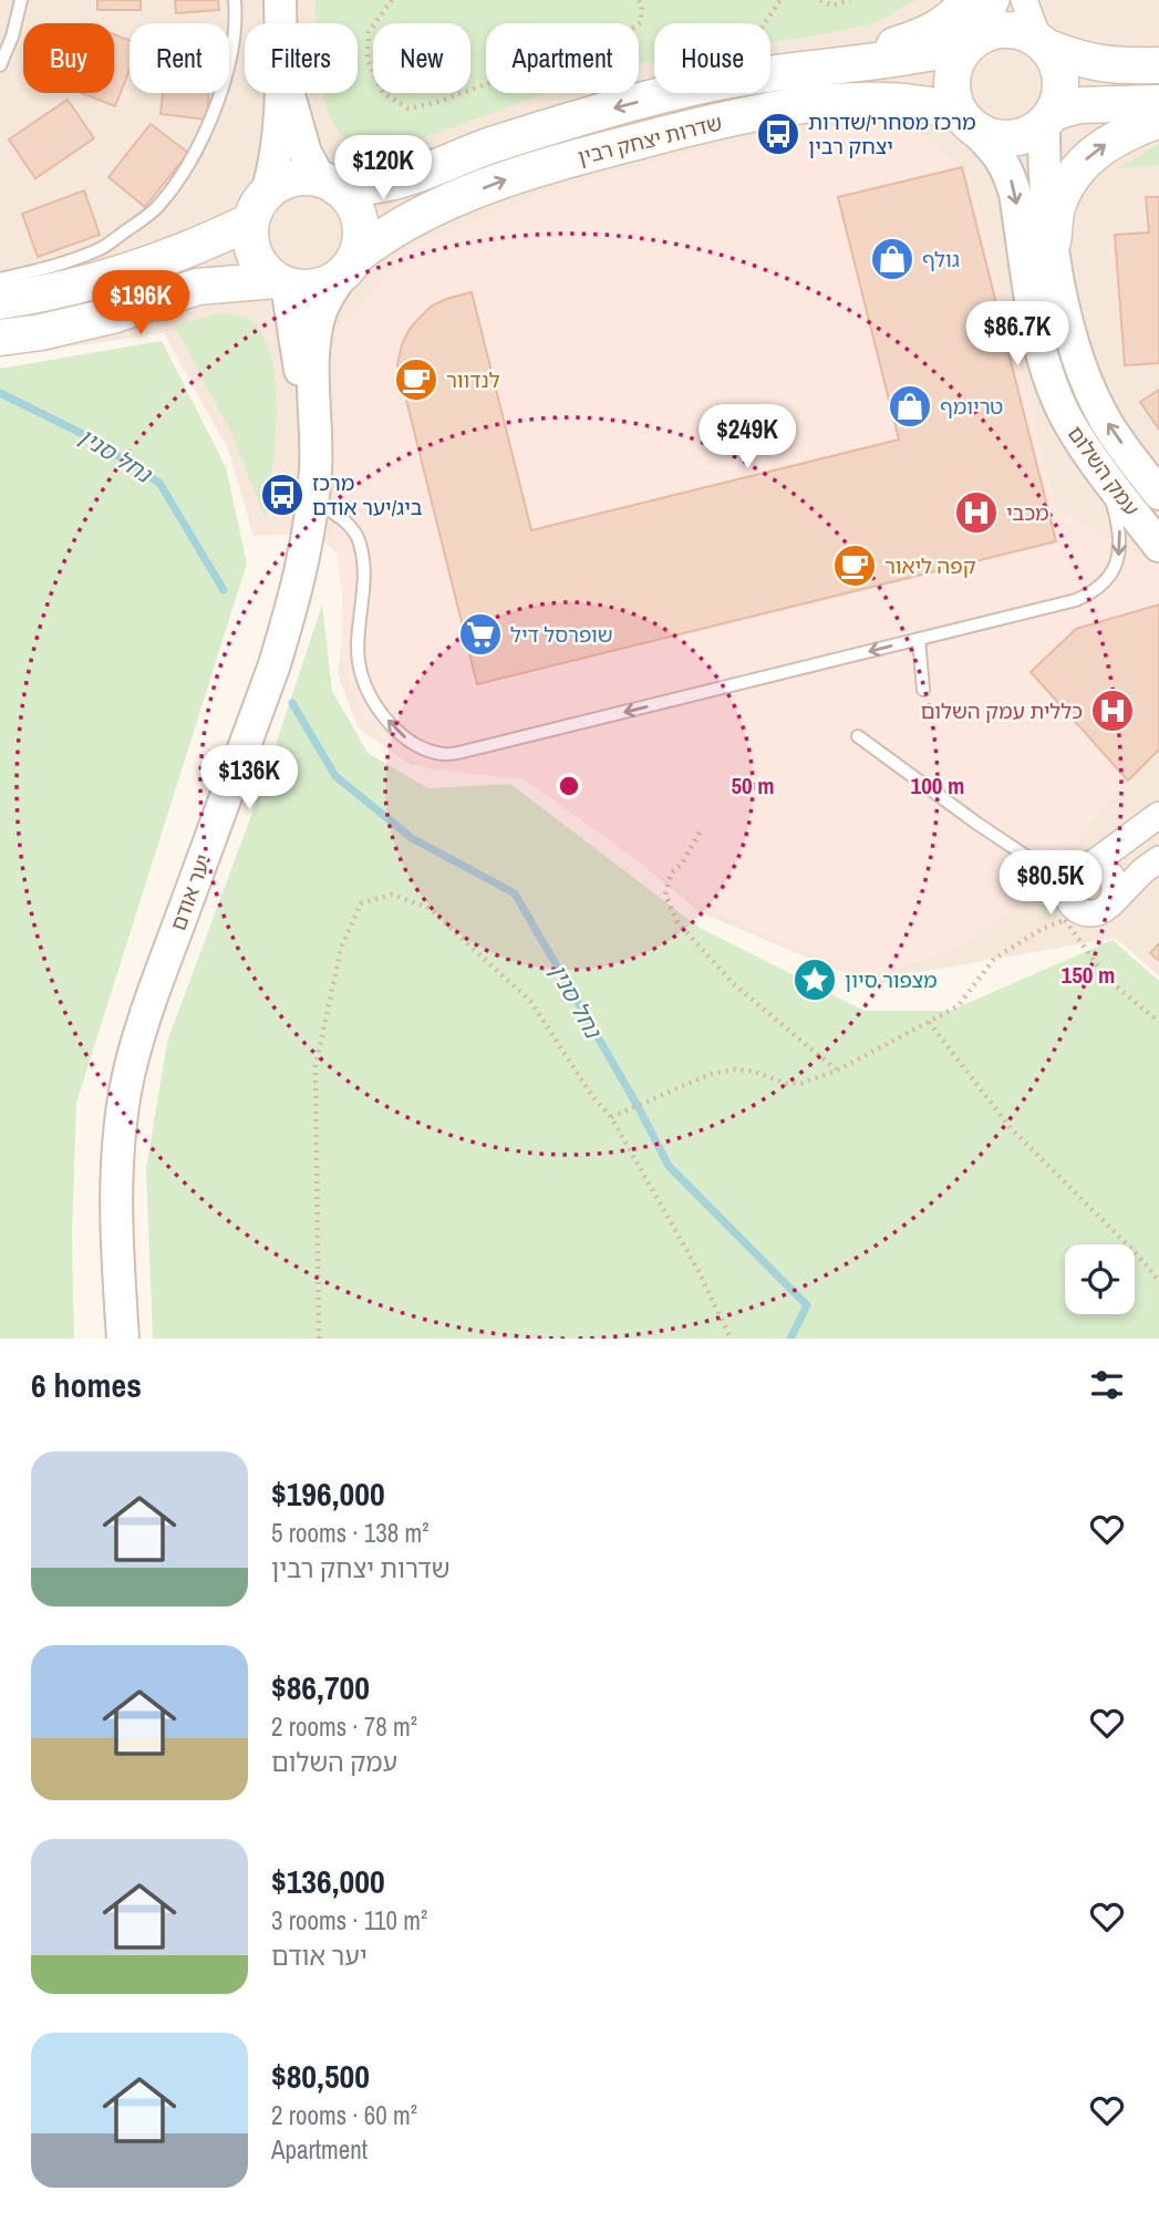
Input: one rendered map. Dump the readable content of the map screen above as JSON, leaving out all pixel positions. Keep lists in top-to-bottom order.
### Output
{
  "streets": {
    "main road": ["שדרות יצחק רבין"],
    "street": ["עמק השלום", "יער אודם"]
  },
  "crossings": [
    ["שדרות יצחק רבין", "עמק השלום"],
    ["שדרות יצחק רבין", "יער אודם"]
  ],
  "water": ["נחל סנין"],
  "places": {
    "bus stop": ["מרכז מסחרי/שדרות יצחק רבין", "מרכז ביג/יער אודם"],
    "shop": ["גולף", "טריומף"],
    "cafe": ["לנדוור", "קפה ליאור"],
    "hospital": ["מכבי", "כללית עמק השלום"],
    "supermarket": ["שופרסל דיל"],
    "place": ["מצפור סיון"]
  },
  "page": {
    "chip": [
      "Buy",
      "Rent",
      "Filters",
      "New",
      "Apartment",
      "House"
    ],
    "price": [
      "$120K",
      "$196K",
      "$86.7K",
      "$249K",
      "$136K",
      "$80.5K"
    ],
    "heading": "6 homes",
    "list": [
      {
        "name": "$196,000",
        "note": "5 rooms · 138 m² · שדרות יצחק רבין"
      },
      {
        "name": "$86,700",
        "note": "2 rooms · 78 m² · עמק השלום"
      },
      {
        "name": "$136,000",
        "note": "3 rooms · 110 m² · יער אודם"
      },
      {
        "name": "$80,500",
        "note": "2 rooms · 60 m² · Apartment"
      }
    ]
  },
  "rings": ["50 m", "100 m", "150 m"]
}
